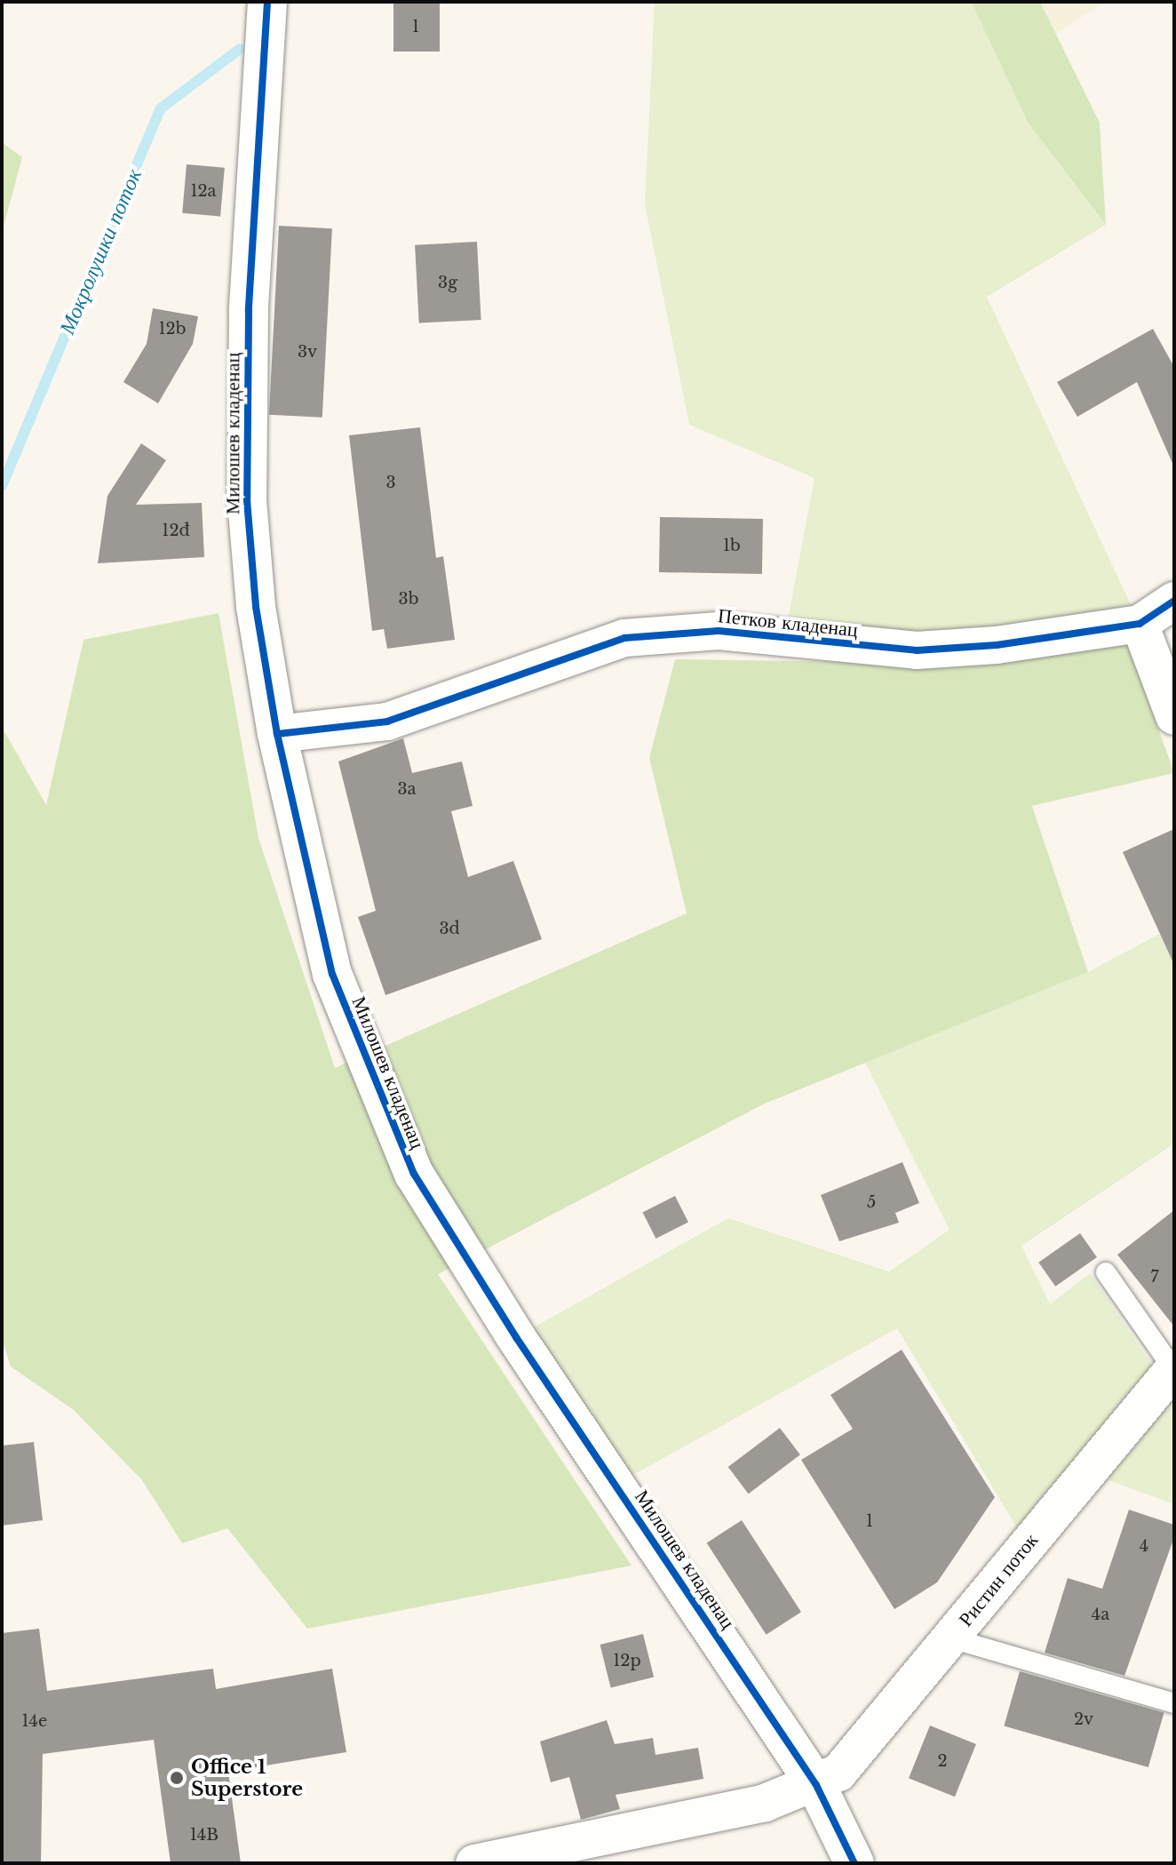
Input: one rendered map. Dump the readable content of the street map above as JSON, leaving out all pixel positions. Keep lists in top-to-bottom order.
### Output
{
  "streets": {
    "street": ["Милошев кладенац", "Петков кладенац", "Ристин поток"]
  },
  "crossings": [
    ["Милошев кладенац", "Петков кладенац"],
    ["Милошев кладенац", "Ристин поток"]
  ],
  "water": ["Мокролушки поток"],
  "places": ["Office 1 Superstore"],
  "house_numbers": [
    "1",
    "12a",
    "3g",
    "12b",
    "3v",
    "3",
    "12đ",
    "1b",
    "3b",
    "3a",
    "3d",
    "5",
    "7",
    "1",
    "4",
    "4a",
    "12p",
    "2v",
    "14e",
    "2",
    "14B"
  ]
}
